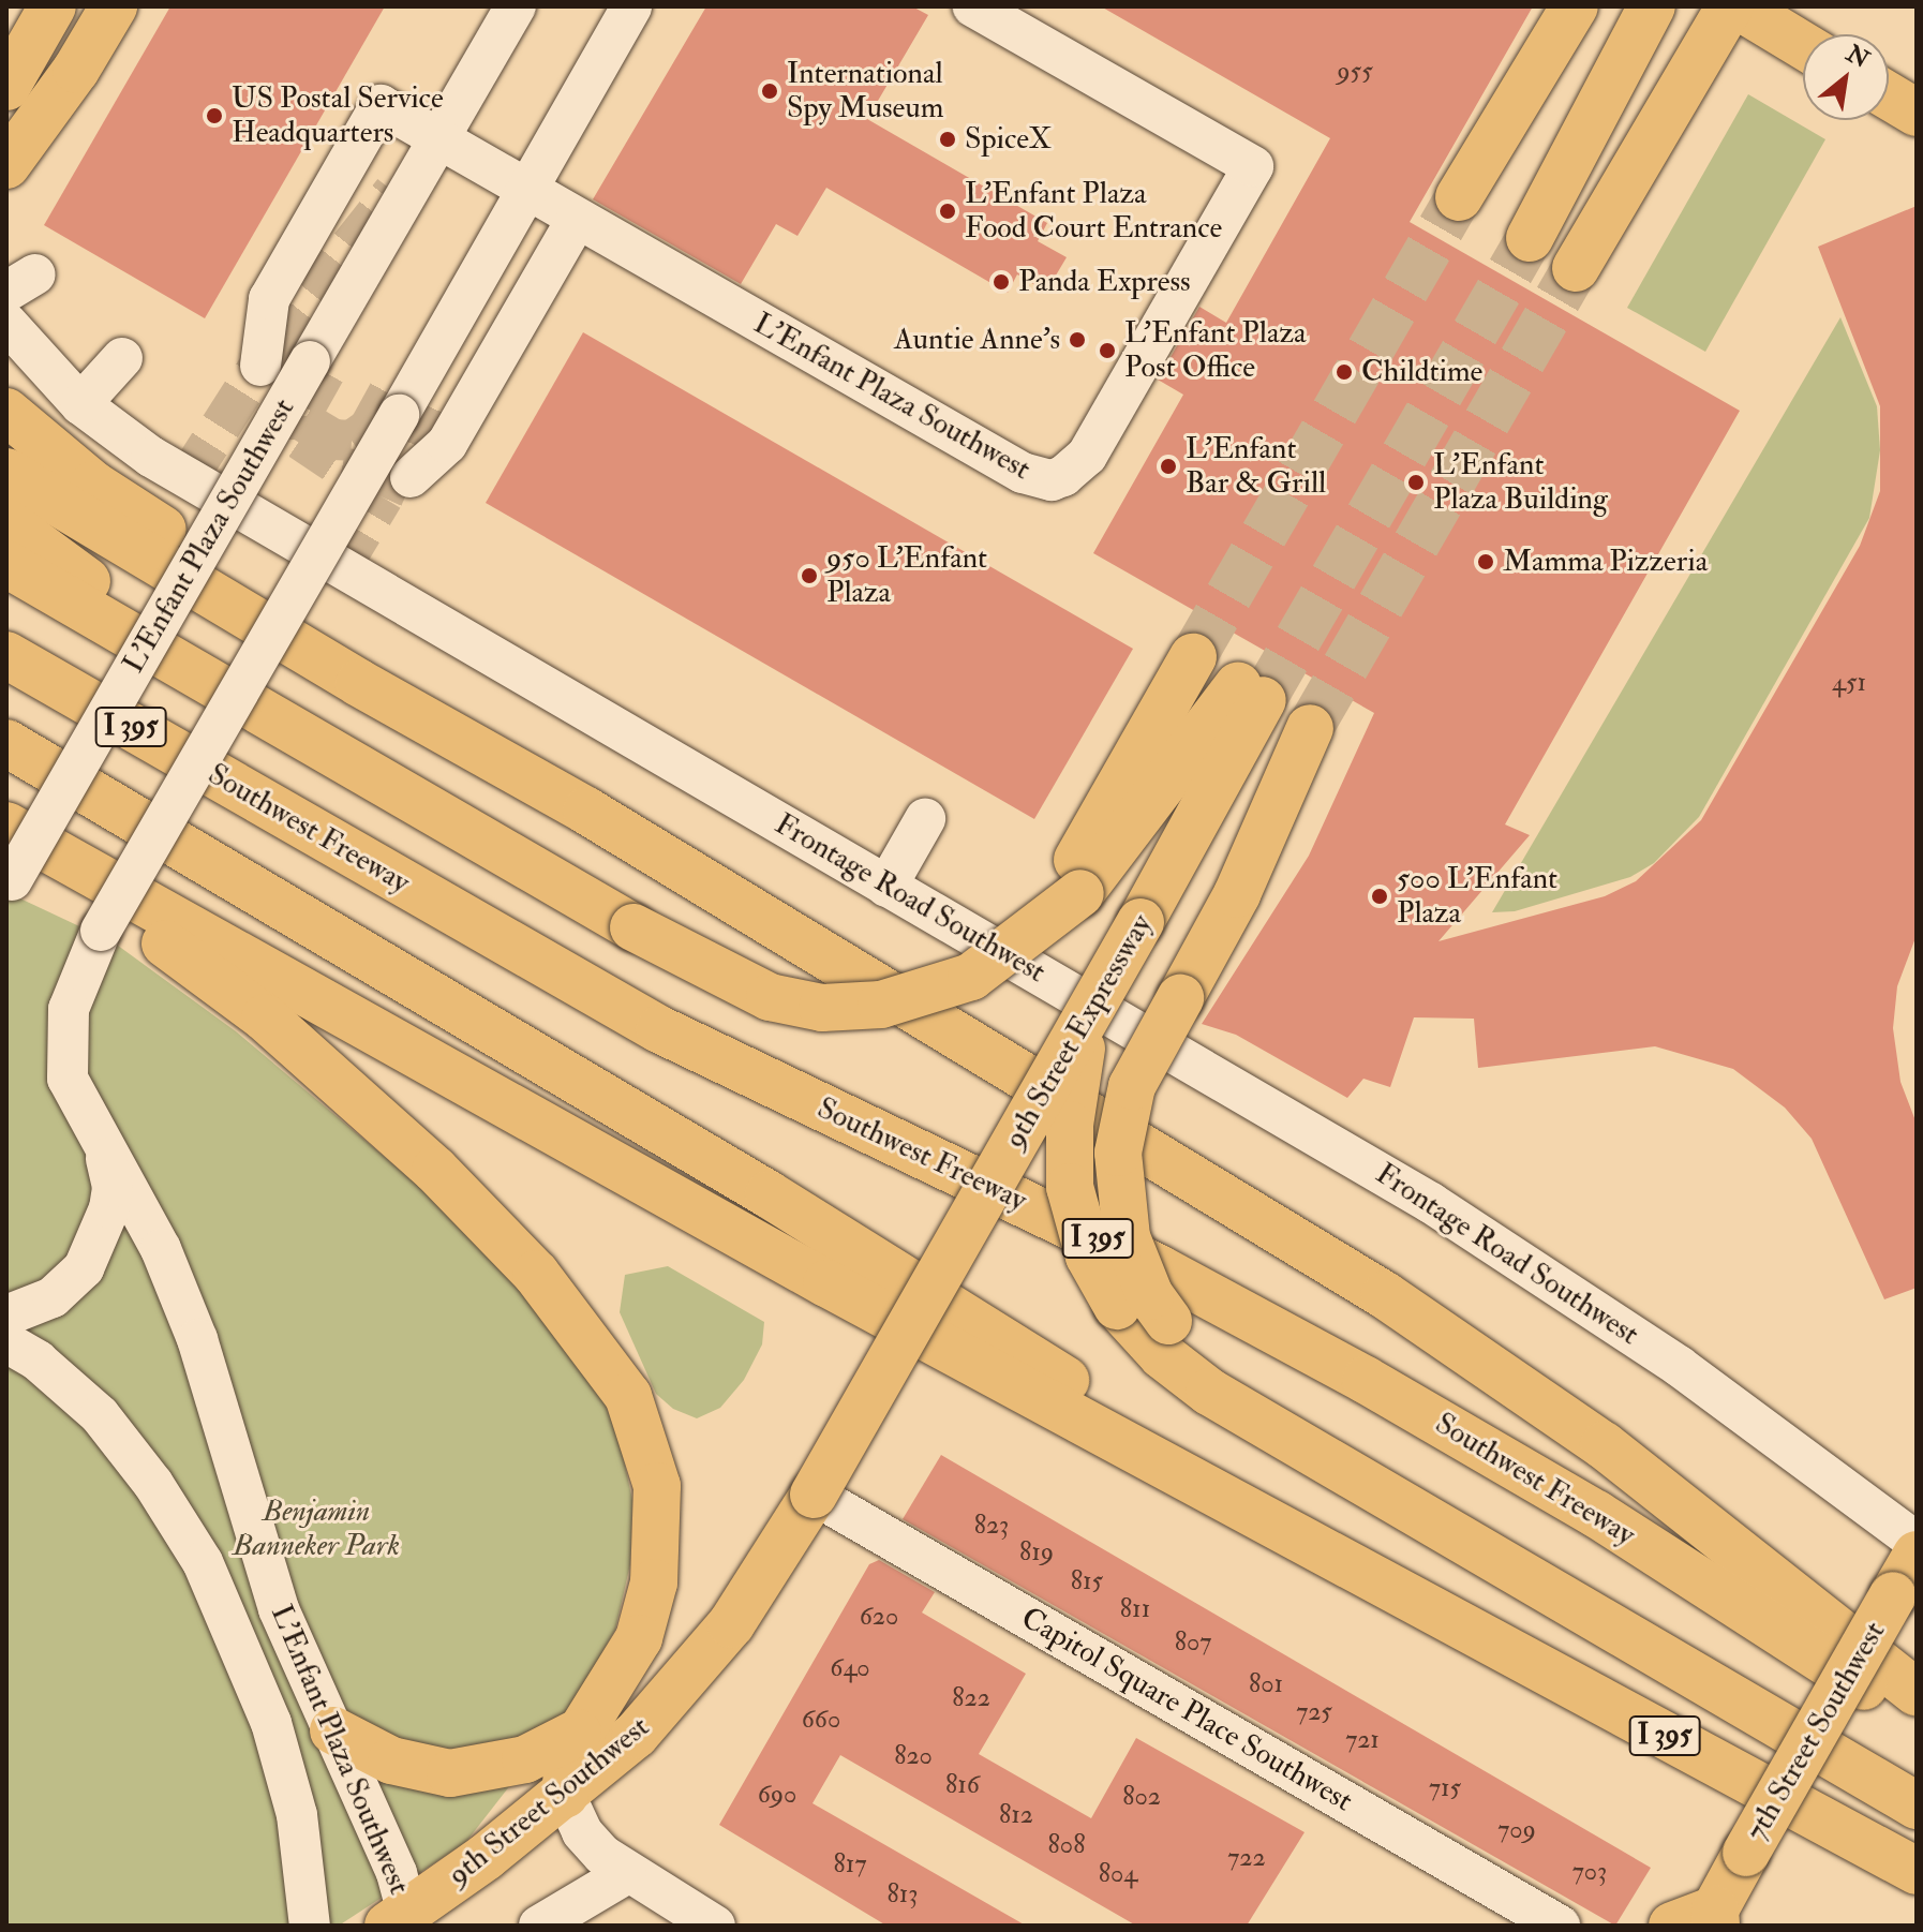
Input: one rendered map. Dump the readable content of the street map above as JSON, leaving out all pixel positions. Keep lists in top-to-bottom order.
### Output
{
  "streets": {
    "main road": [
      "I 395",
      "Southwest Freeway",
      "9th Street Expressway",
      "7th Street Southwest",
      "9th Street Southwest"
    ],
    "street": ["L'Enfant Plaza Southwest", "Frontage Road Southwest", "Capitol Square Place Southwest"]
  },
  "crossings": [
    ["L'Enfant Plaza Southwest", "9th Street Southwest"],
    ["9th Street Expressway", "Capitol Square Place Southwest"],
    ["9th Street Expressway", "9th Street Southwest"],
    ["Capitol Square Place Southwest", "9th Street Southwest"]
  ],
  "parks": ["Benjamin Banneker Park"],
  "places": [
    "International Spy Museum",
    "US Postal Service Headquarters",
    "SpiceX",
    "L'Enfant Plaza Food Court Entrance",
    "Panda Express",
    "Auntie Anne's",
    "L'Enfant Plaza Post Office",
    "Childtime",
    "L’Enfant Bar & Grill",
    "L'Enfant Plaza Building",
    "Mamma Pizzeria",
    "950 L'Enfant Plaza",
    "500 L'Enfant Plaza"
  ],
  "house_numbers": [
    "955",
    "451",
    "823",
    "819",
    "815",
    "811",
    "620",
    "807",
    "640",
    "801",
    "822",
    "725",
    "660",
    "721",
    "820",
    "816",
    "715",
    "690",
    "802",
    "812",
    "709",
    "808",
    "722",
    "817",
    "703",
    "804",
    "813"
  ],
  "north": "top right"
}
